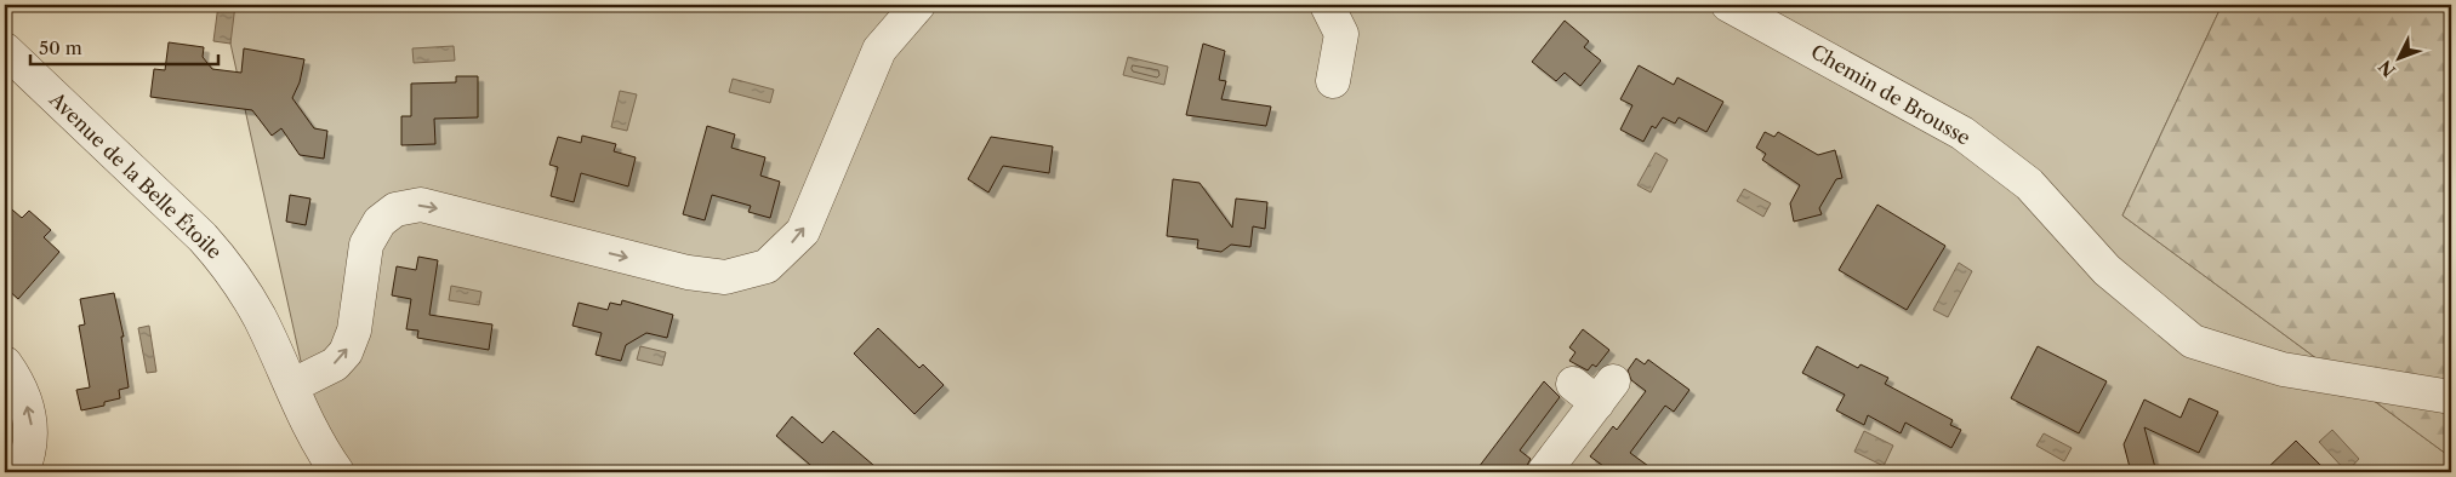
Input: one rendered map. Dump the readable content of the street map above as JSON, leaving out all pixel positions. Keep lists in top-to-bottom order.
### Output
{
  "streets": {
    "street": ["Chemin de Brousse", "Avenue de la Belle Étoile"]
  },
  "scale_bar": "50 m",
  "north": "bottom left"
}
